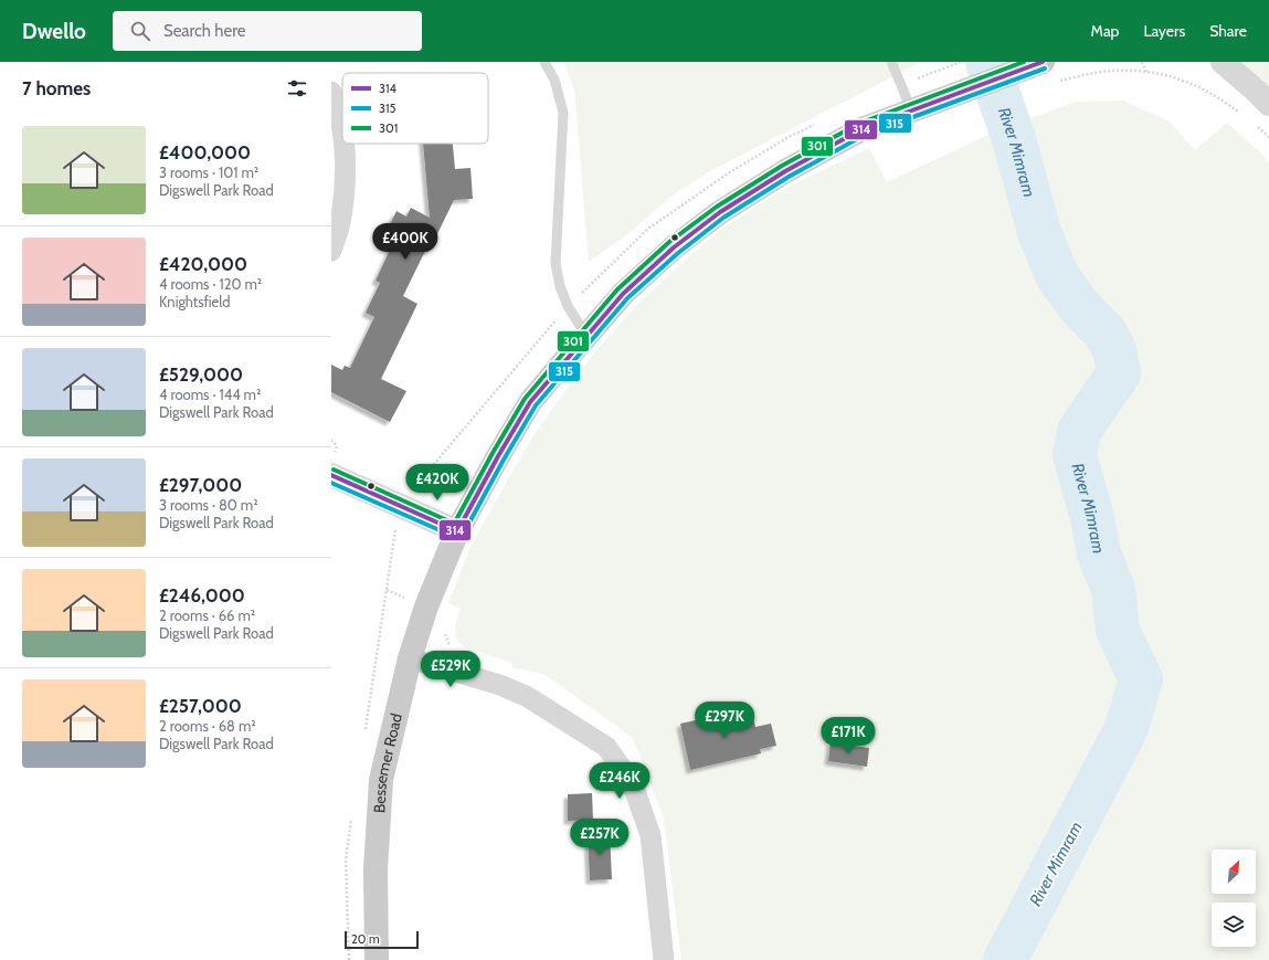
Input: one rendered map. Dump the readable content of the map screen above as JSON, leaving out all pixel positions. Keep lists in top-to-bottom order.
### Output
{
  "streets": {
    "main road": ["Bessemer Road"]
  },
  "water": ["River Mimram"],
  "lines": ["transit line 314", "transit line 301", "transit line 315"],
  "legend": ["314", "315", "301"],
  "scale_bar": "20 m",
  "north": "top right",
  "page": {
    "header": "Dwello",
    "search": "Search here",
    "nav": ["Map", "Layers", "Share"],
    "heading": "7 homes",
    "list": [
      {
        "name": "£400,000",
        "note": "3 rooms · 101 m² · Digswell Park Road"
      },
      {
        "name": "£420,000",
        "note": "4 rooms · 120 m² · Knightsfield"
      },
      {
        "name": "£529,000",
        "note": "4 rooms · 144 m² · Digswell Park Road"
      },
      {
        "name": "£297,000",
        "note": "3 rooms · 80 m² · Digswell Park Road"
      },
      {
        "name": "£246,000",
        "note": "2 rooms · 66 m² · Digswell Park Road"
      },
      {
        "name": "£257,000",
        "note": "2 rooms · 68 m² · Digswell Park Road"
      }
    ],
    "price": [
      "£400K",
      "£420K",
      "£529K",
      "£297K",
      "£171K",
      "£246K",
      "£257K"
    ],
    "scale": "20 m"
  }
}
